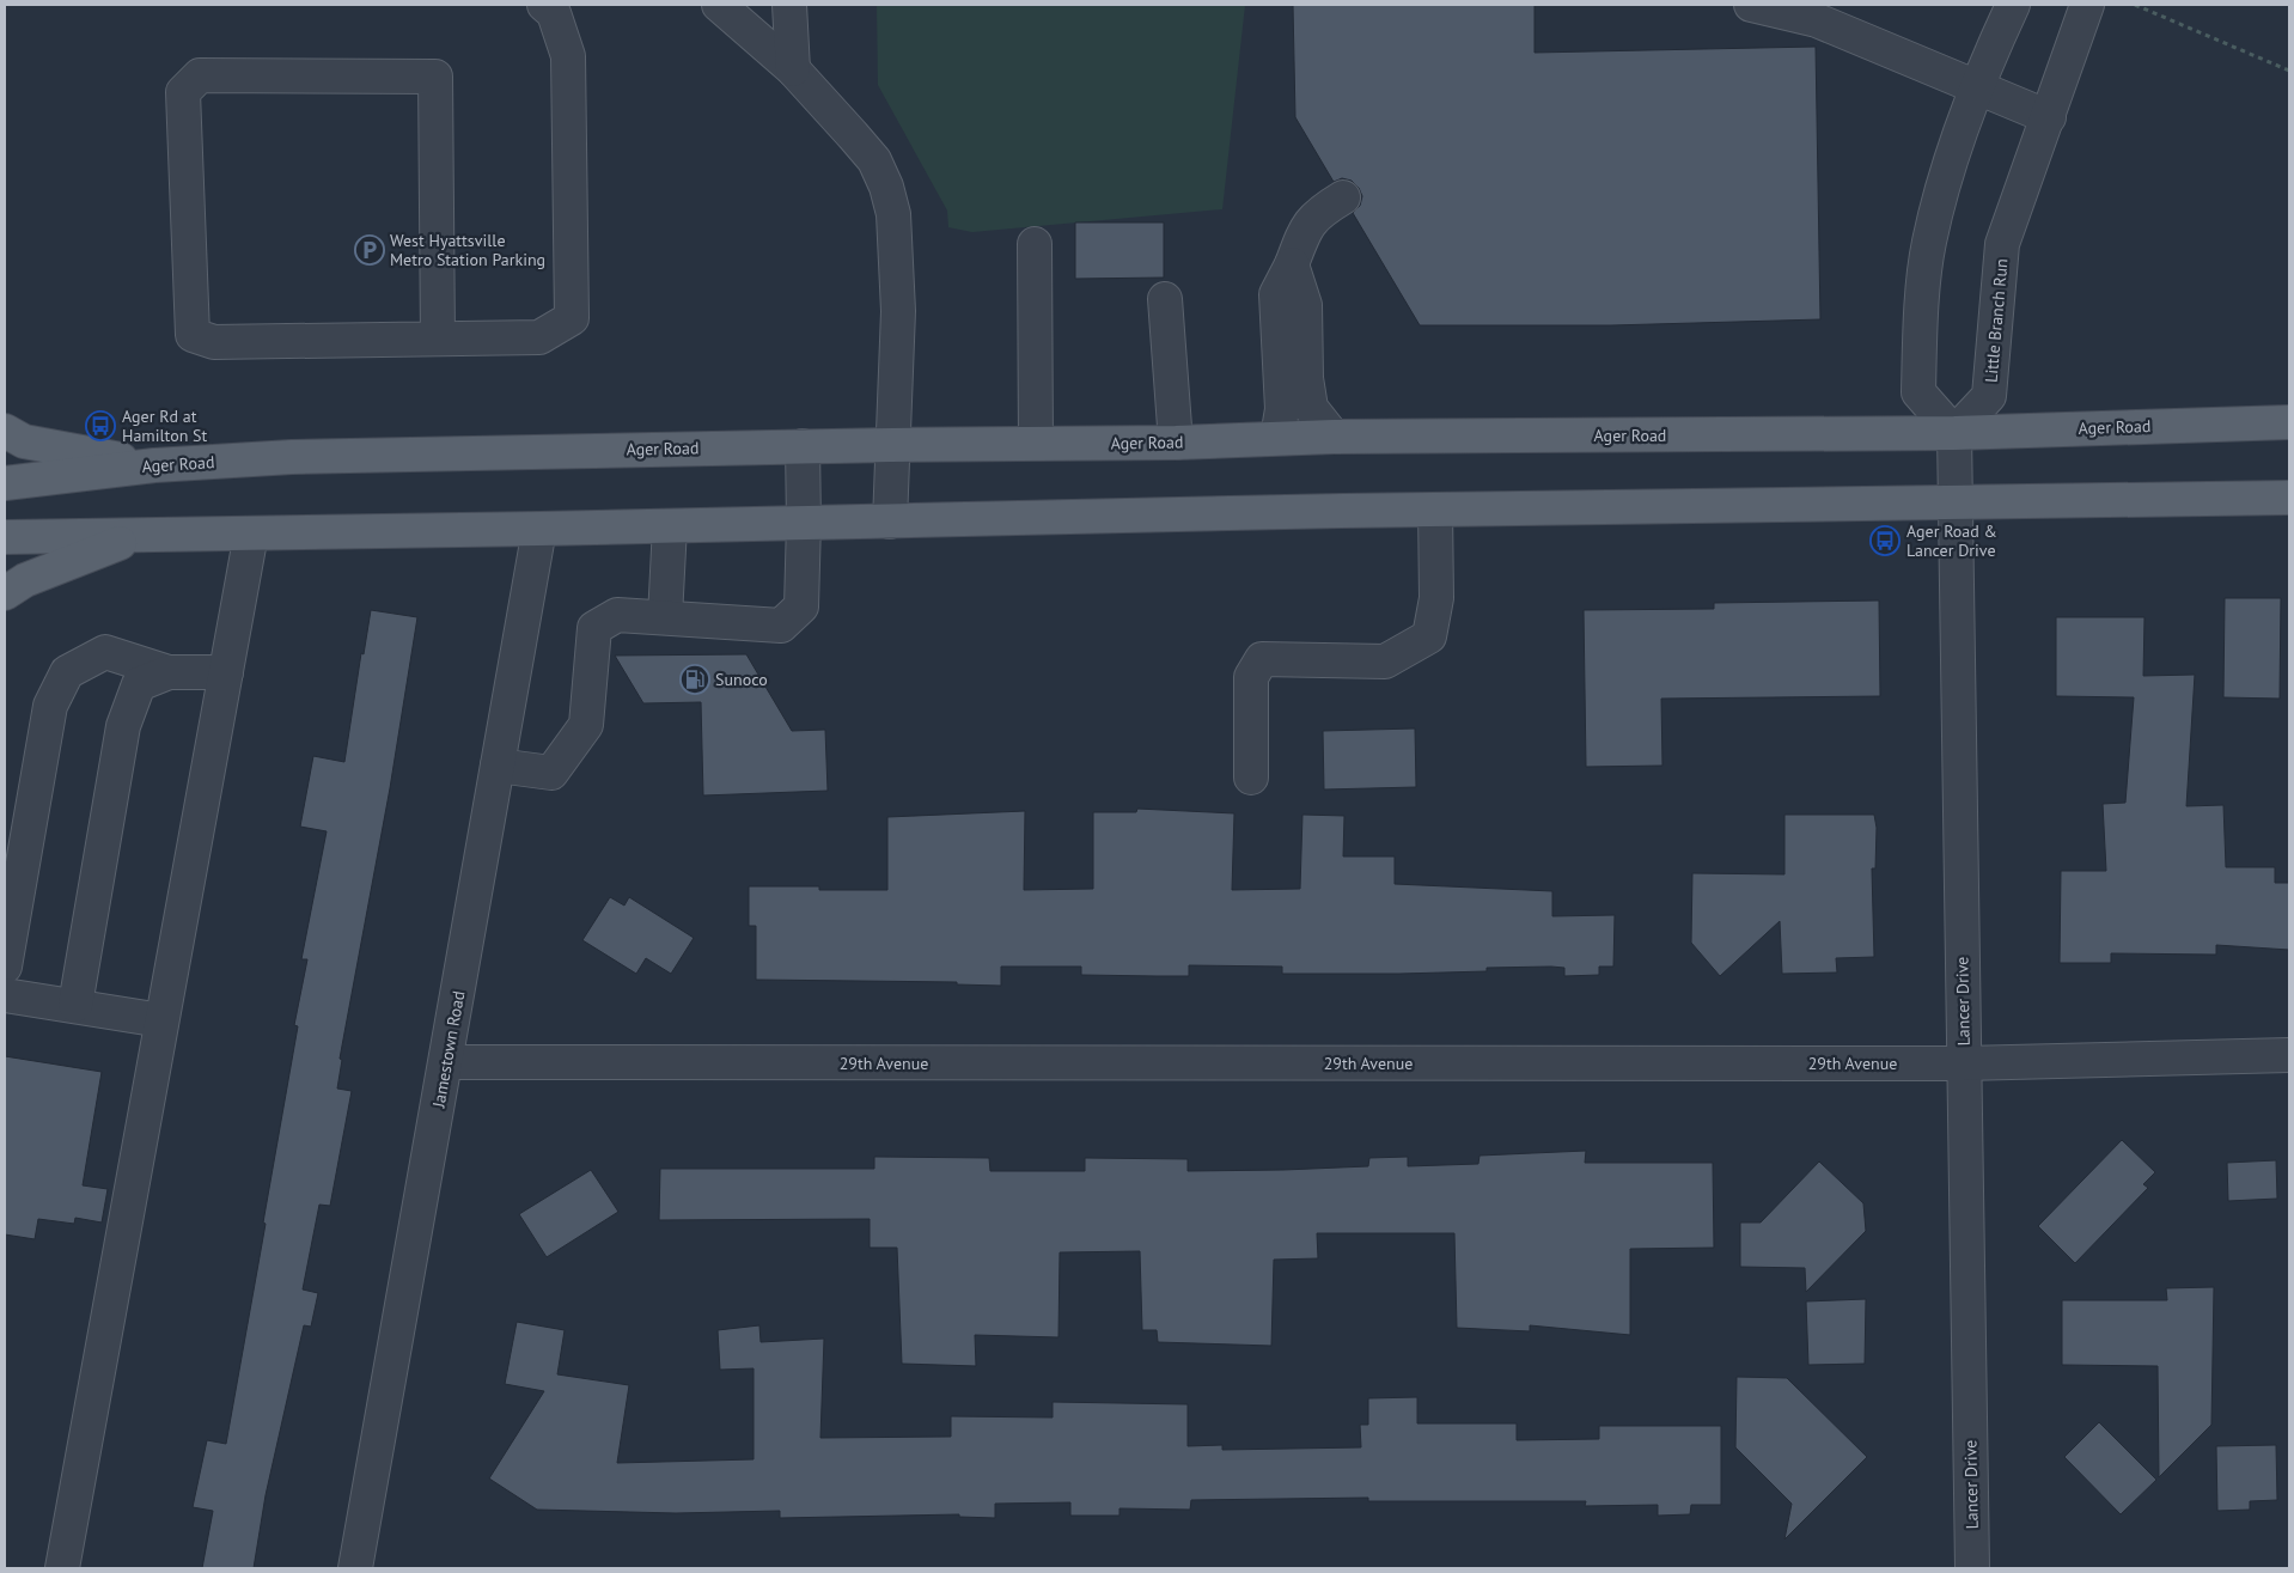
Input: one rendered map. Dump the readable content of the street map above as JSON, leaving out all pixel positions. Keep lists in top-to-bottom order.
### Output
{
  "streets": {
    "main road": ["Ager Road"],
    "street": [
      "Little Branch Run",
      "Lancer Drive",
      "Jamestown Road",
      "29th Avenue"
    ]
  },
  "crossings": [
    ["Little Branch Run", "Ager Road"],
    ["Little Branch Run", "Lancer Drive"],
    ["Ager Road", "Lancer Drive"],
    ["Lancer Drive", "29th Avenue"],
    ["Jamestown Road", "29th Avenue"]
  ],
  "places": {
    "parking": ["West Hyattsville Metro Station Parking"],
    "bus stop": ["Ager Rd at Hamilton St", "Ager Road & Lancer Drive"],
    "fuel station": ["Sunoco"]
  }
}
